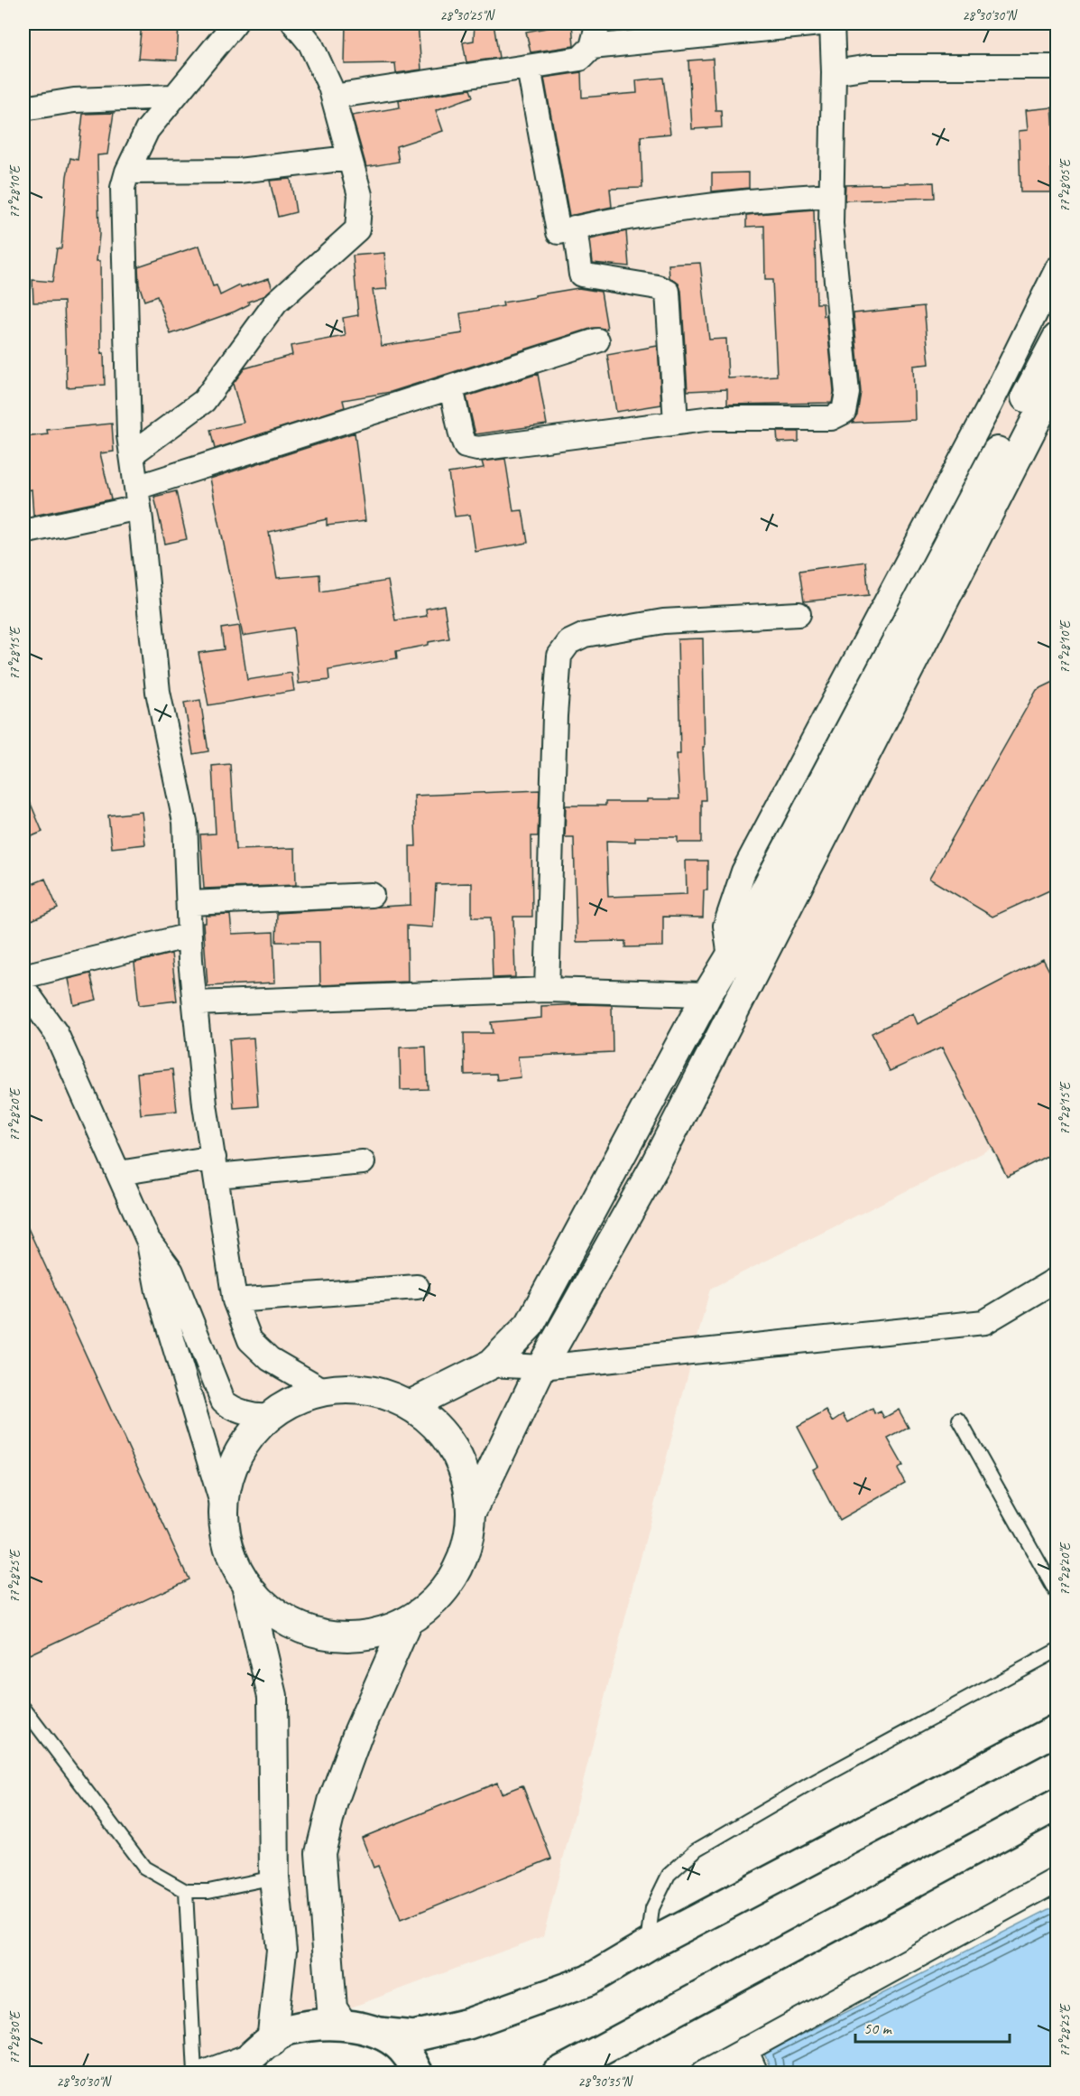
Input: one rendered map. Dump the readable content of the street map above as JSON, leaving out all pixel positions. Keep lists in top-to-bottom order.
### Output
{
  "scale_bar": "50 m",
  "coordinates": [
    "28°30'25\"N",
    "28°30'30\"N",
    "77°28'05\"E",
    "77°28'10\"E",
    "77°28'15\"E",
    "77°28'20\"E",
    "77°28'25\"E",
    "77°28'30\"E",
    "28°30'35\"N"
  ]
}
